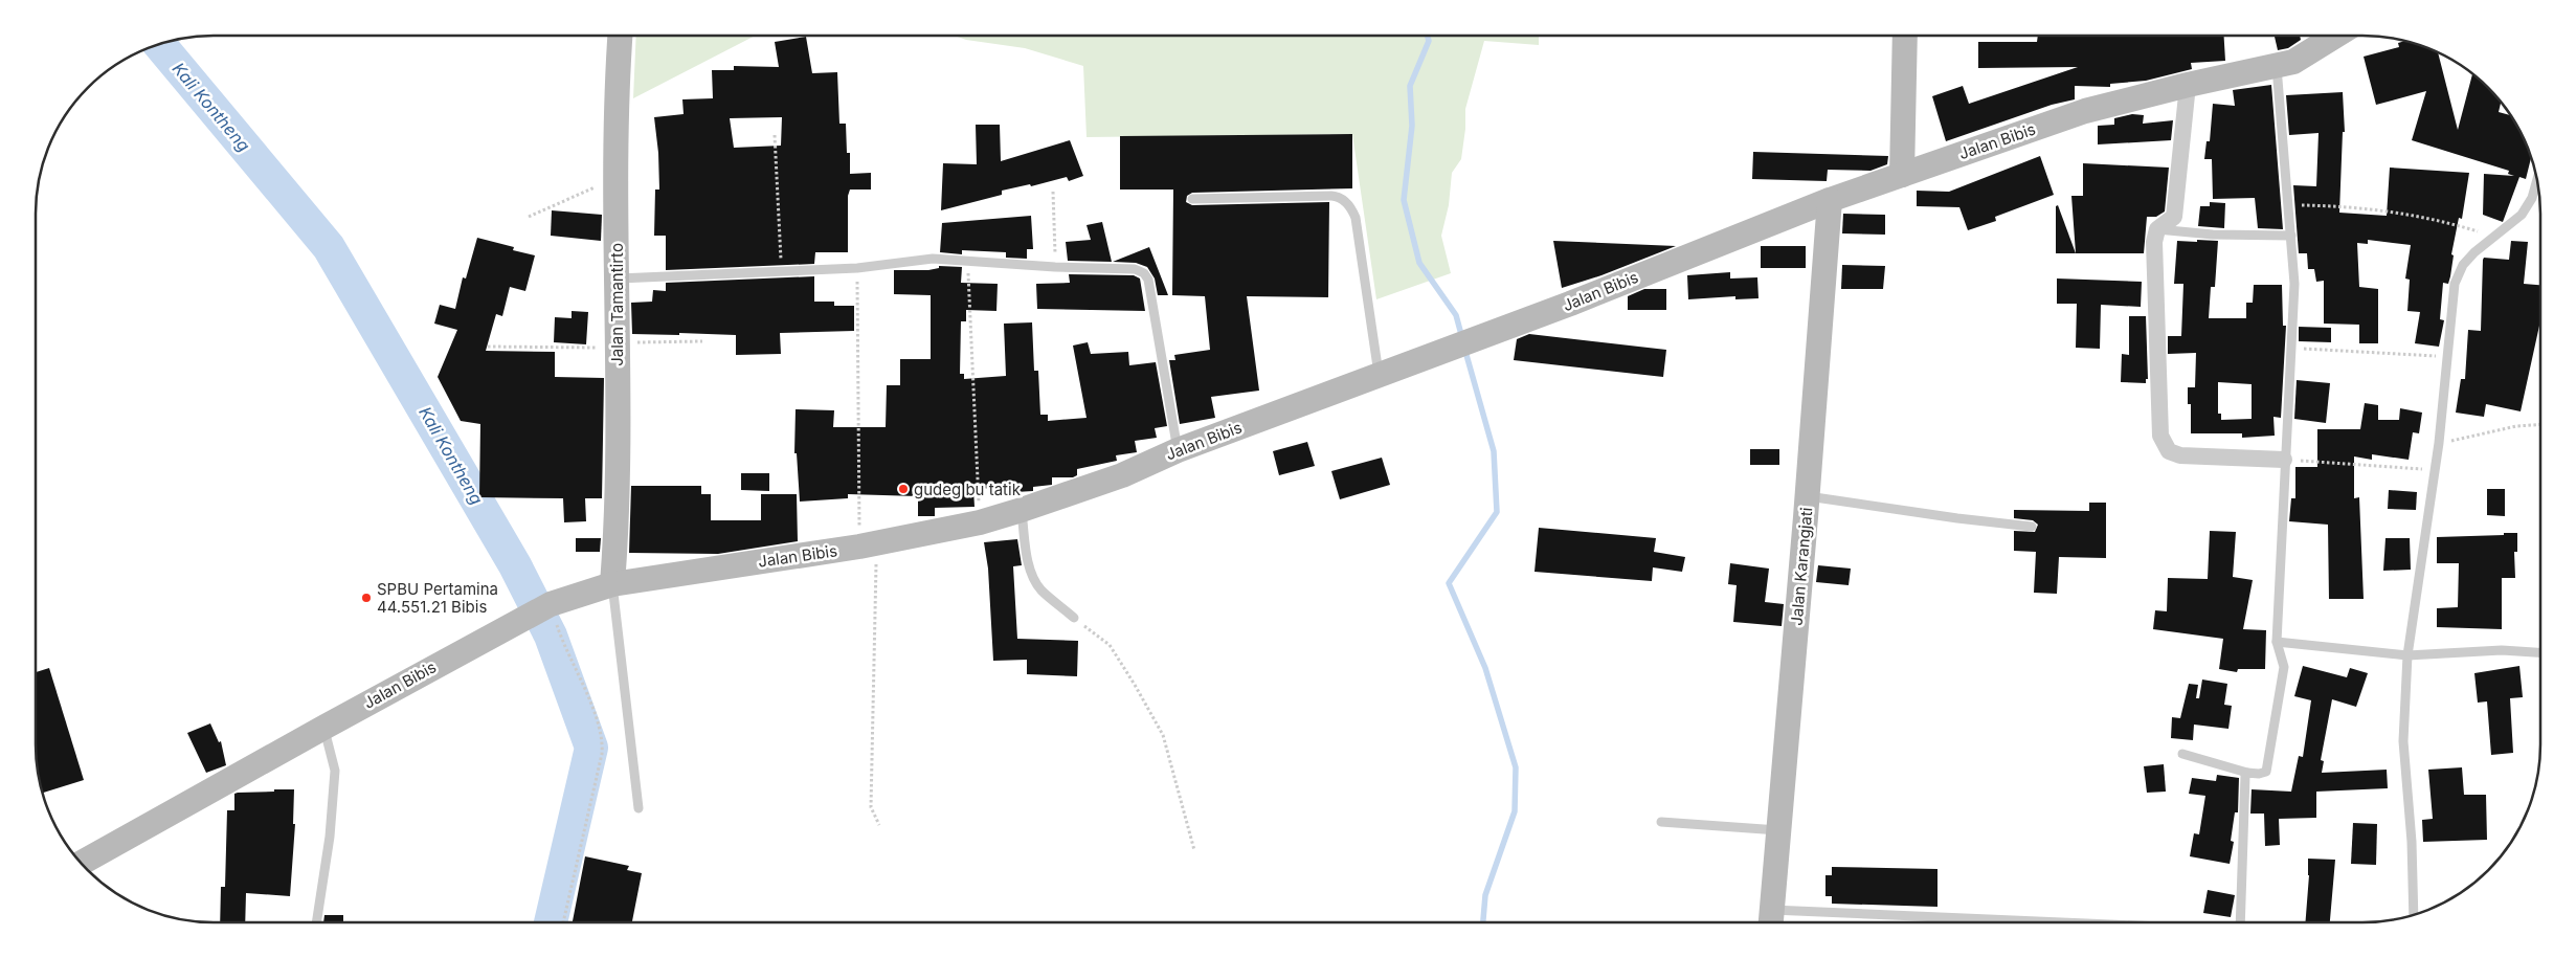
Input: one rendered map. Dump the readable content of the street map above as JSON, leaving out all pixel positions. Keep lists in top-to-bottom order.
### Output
{
  "streets": {
    "main road": ["Jalan Bibis", "Jalan Tamantirto", "Jalan Karangjati"]
  },
  "crossings": [
    ["Jalan Bibis", "Jalan Tamantirto"],
    ["Jalan Bibis", "Jalan Karangjati"]
  ],
  "water": ["Kali Kontheng"],
  "places": ["gudeg bu tatik", "SPBU Pertamina 44.551.21 Bibis"]
}
